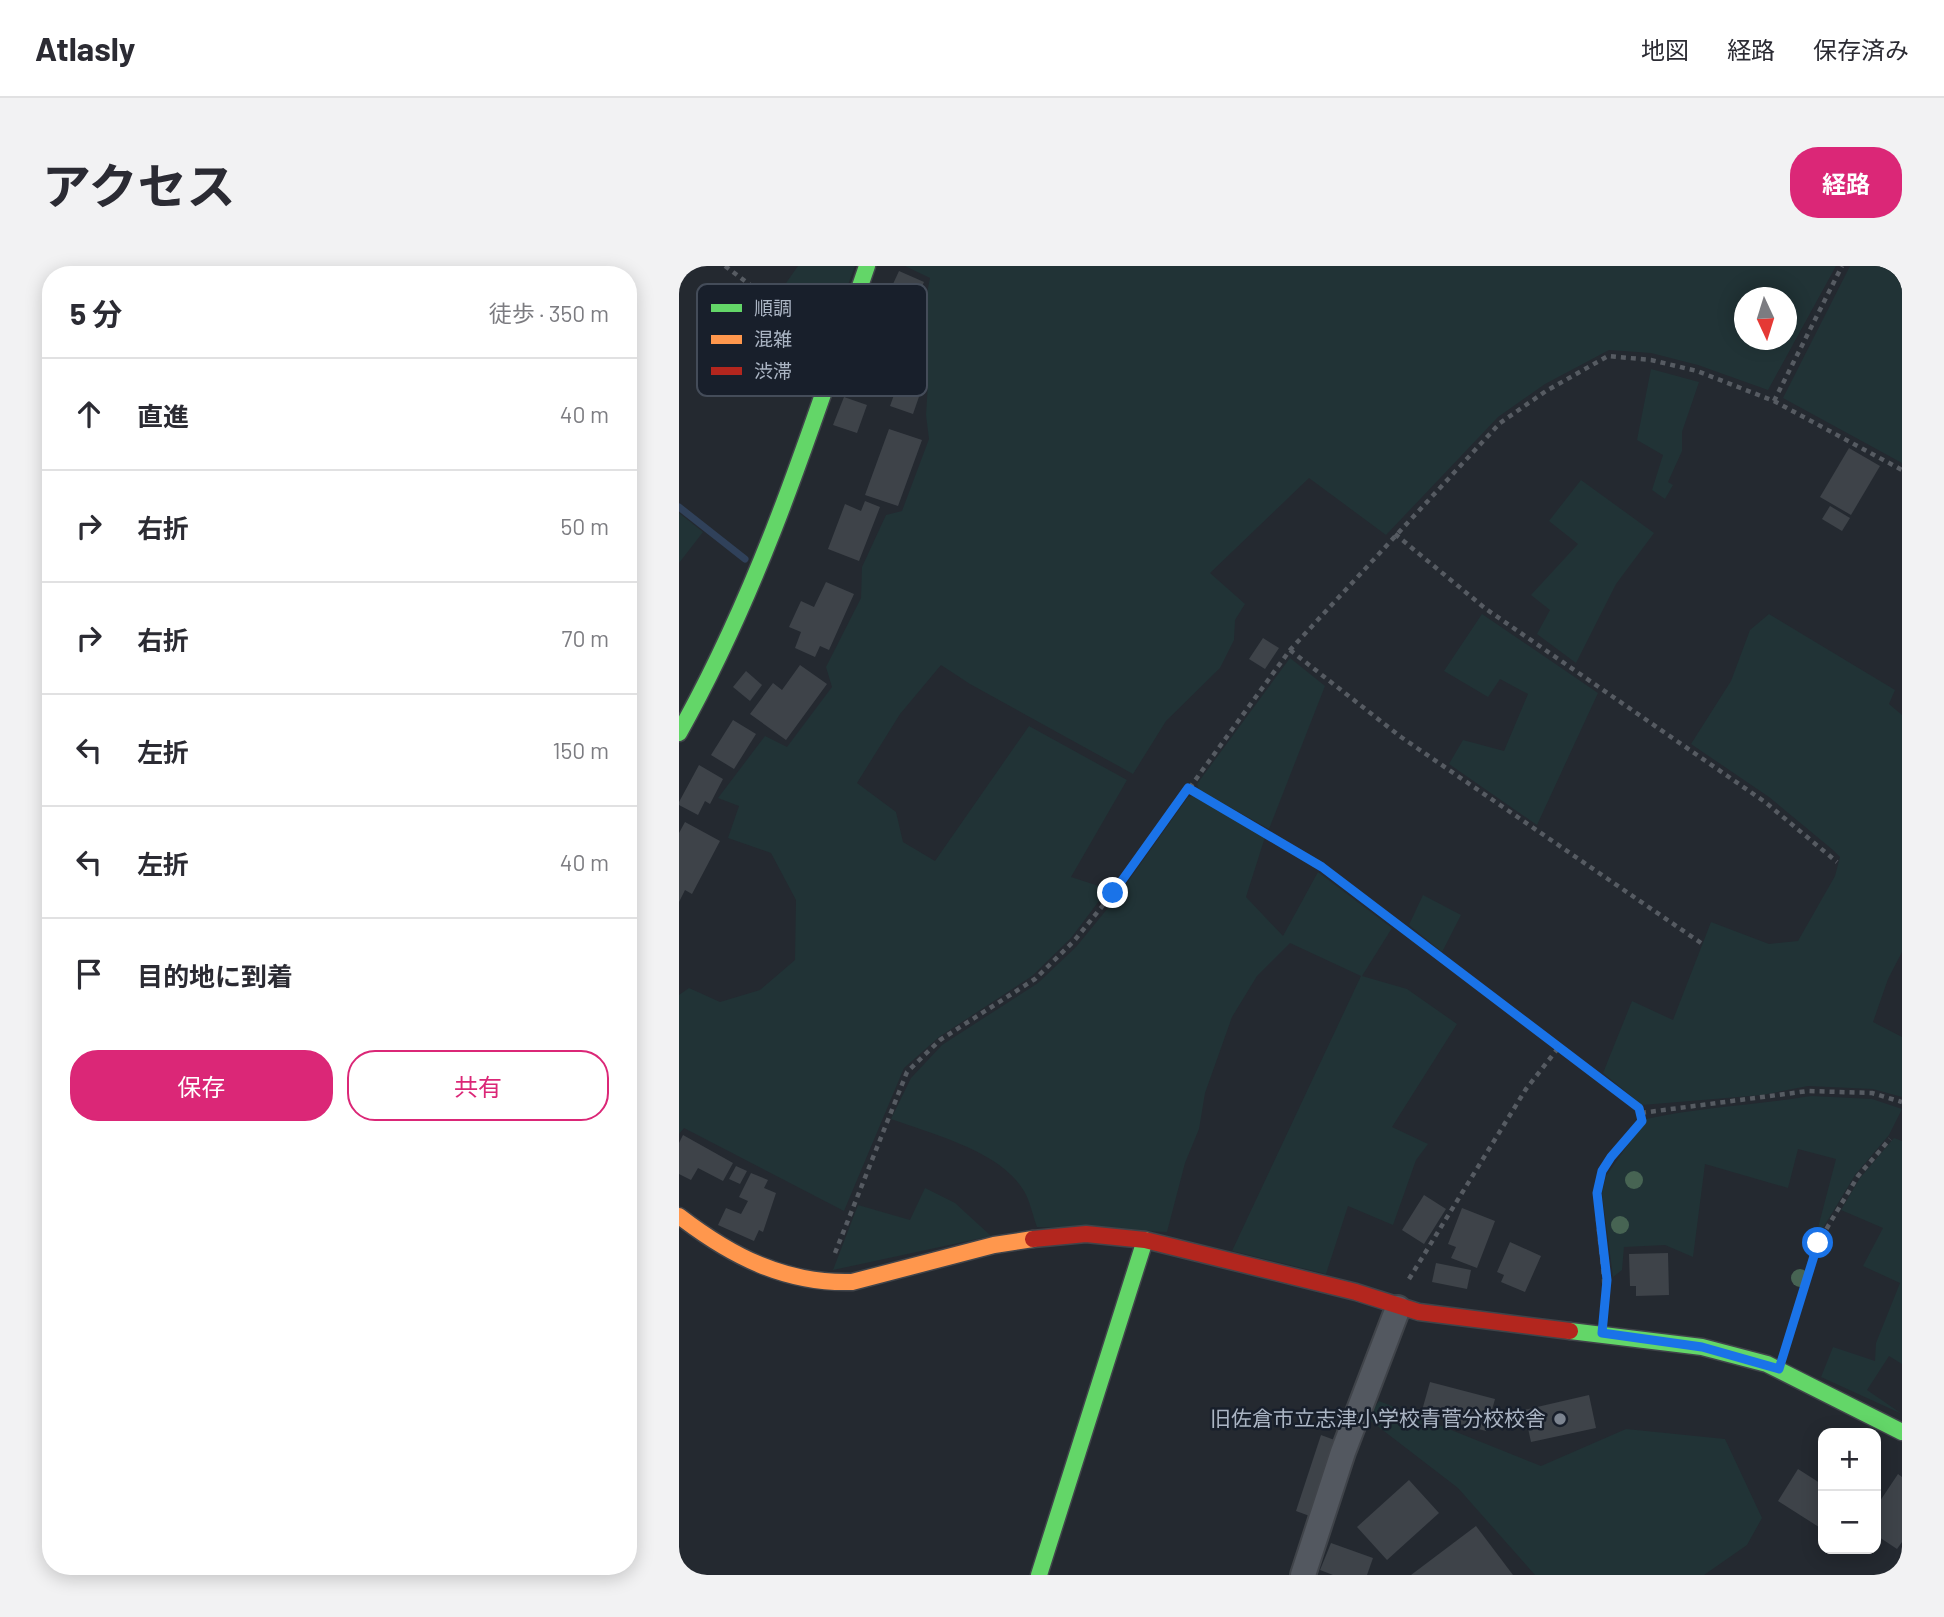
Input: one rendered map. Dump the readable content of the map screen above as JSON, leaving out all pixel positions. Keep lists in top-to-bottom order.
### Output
{
  "places": ["旧佐倉市立志津小学校青菅分校校舎"],
  "legend": ["順調", "混雑", "渋滞"],
  "north": "bottom",
  "page": {
    "header": "Atlasly",
    "nav": ["地図", "経路", "保存済み"],
    "title": "アクセス",
    "buttons": [
      "経路",
      ["保存", "共有"]
    ],
    "heading": ["5 分", "徒歩 · 350 m"],
    "list": [
      ["直進", "40 m"],
      ["右折", "50 m"],
      ["右折", "70 m"],
      ["左折", "150 m"],
      ["左折", "40 m"],
      "目的地に到着"
    ],
    "map_buttons": ["+", "−"]
  }
}
